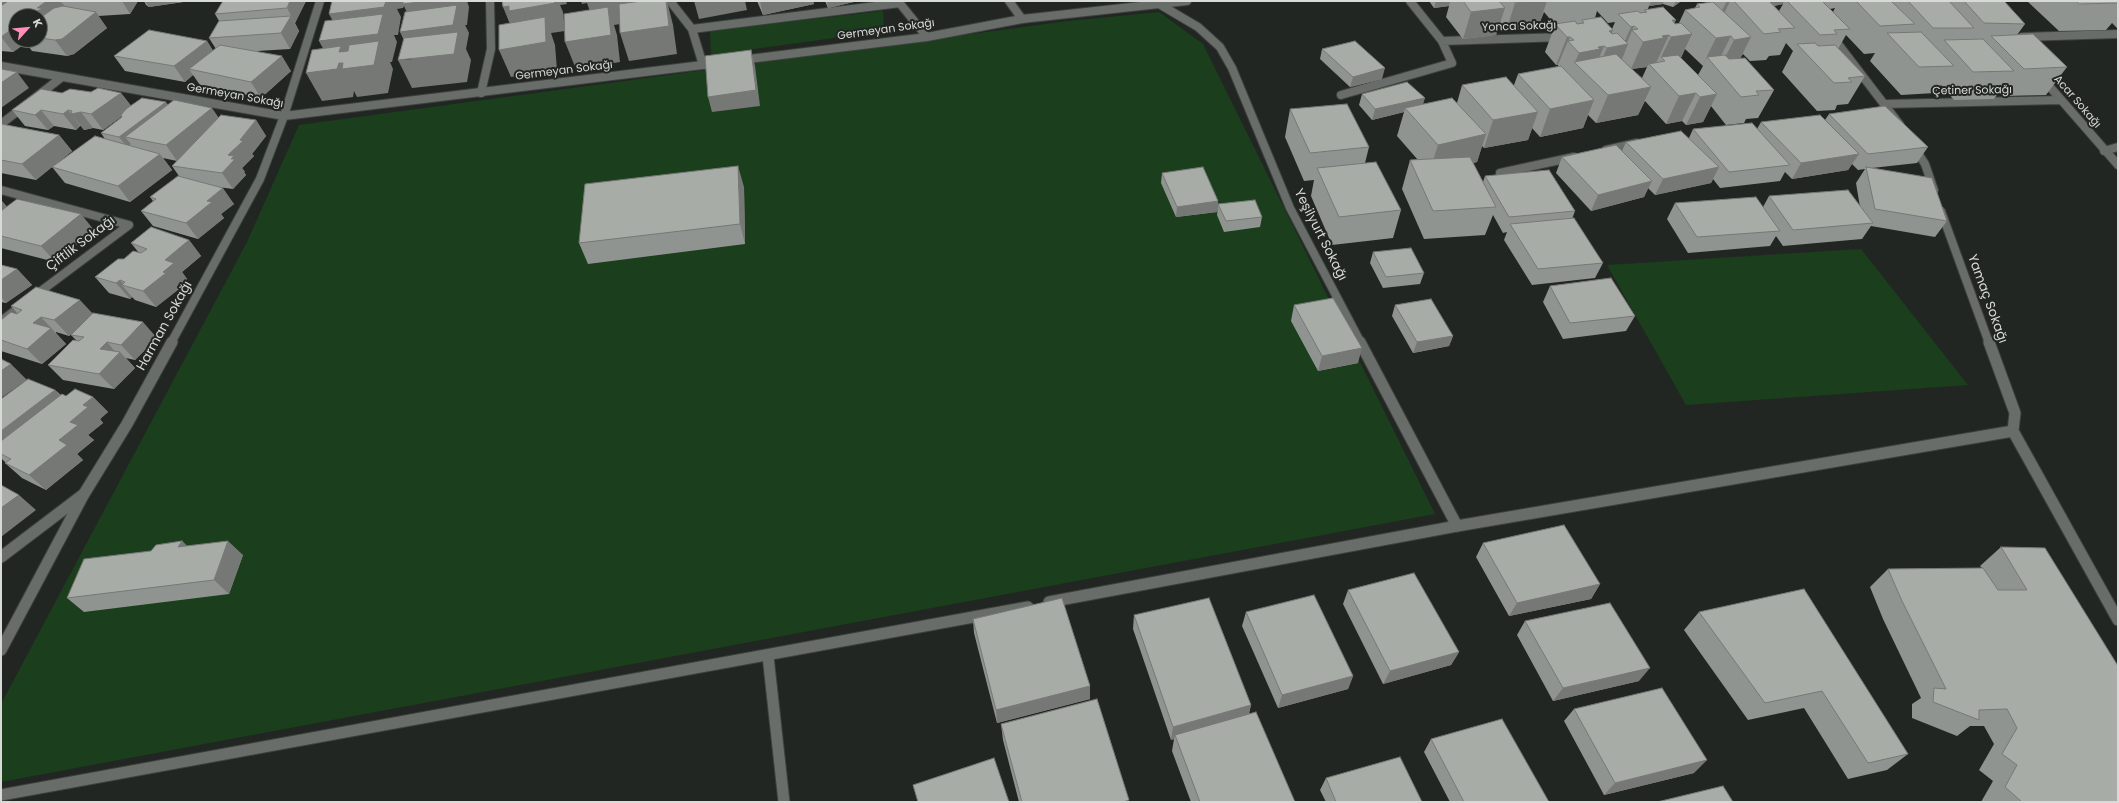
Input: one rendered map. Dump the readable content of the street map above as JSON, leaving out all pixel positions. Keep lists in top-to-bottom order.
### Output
{
  "streets": {
    "street": [
      "Yonca Sokağı",
      "Germeyan Sokağı",
      "Çetiner Sokağı",
      "Acar Sokağı",
      "Yeşilyurt Sokağı",
      "Çiftlik Sokağı",
      "Yamaç Sokağı",
      "Harman Sokağı"
    ]
  },
  "crossings": [
    ["Germeyan Sokağı", "Harman Sokağı"],
    ["Çetiner Sokağı", "Acar Sokağı"],
    ["Çetiner Sokağı", "Yamaç Sokağı"]
  ],
  "north": "top right"
}
